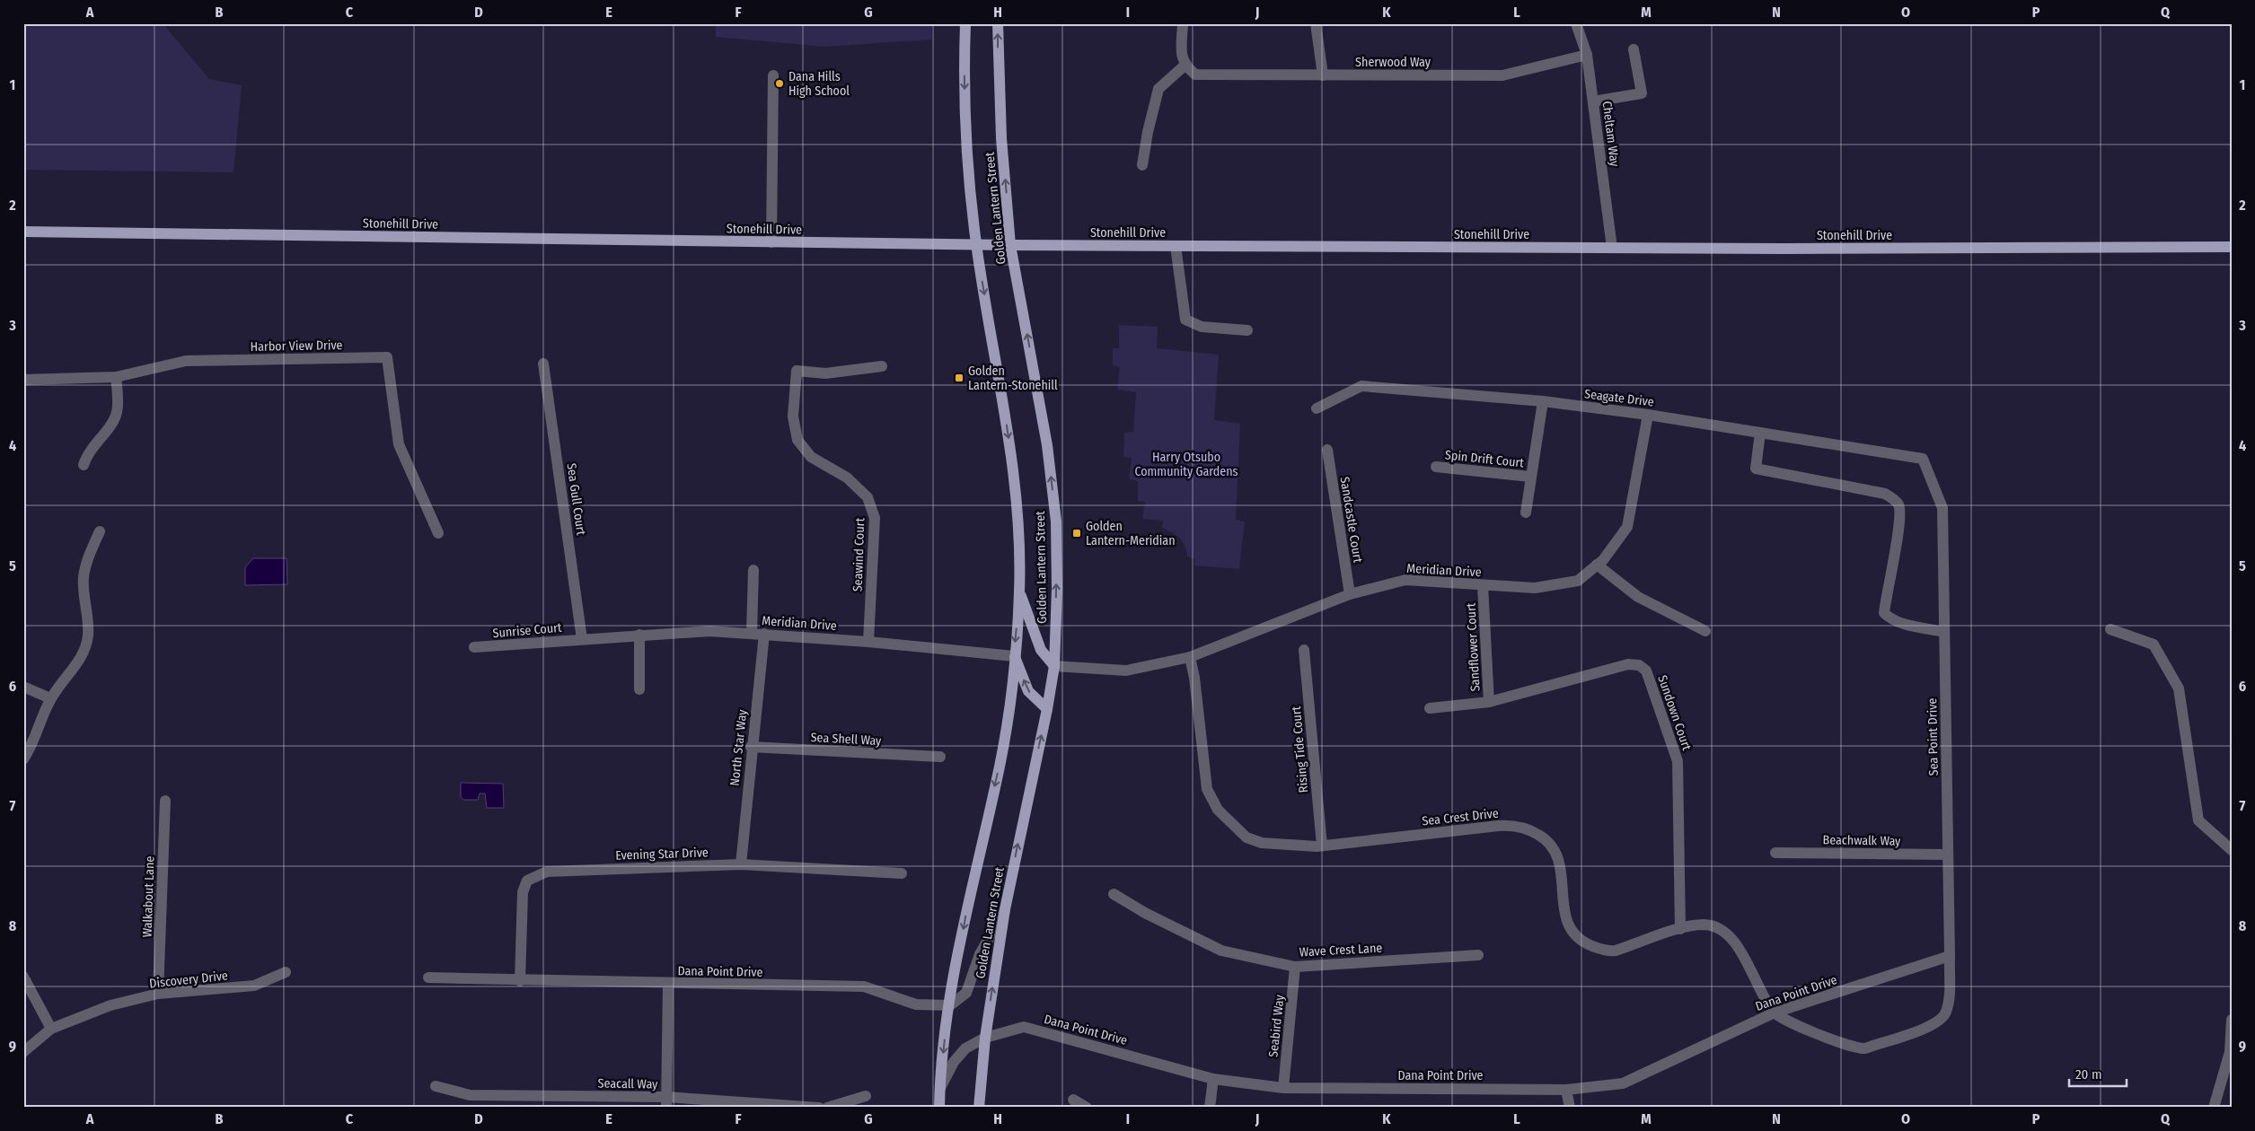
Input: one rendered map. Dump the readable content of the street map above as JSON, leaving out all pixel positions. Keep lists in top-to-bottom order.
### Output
{
  "streets": {
    "main road": ["Golden Lantern Street", "Stonehill Drive"],
    "street": [
      "Sherwood Way",
      "Cheltam Way",
      "Harbor View Drive",
      "Seagate Drive",
      "Spin Drift Court",
      "Sea Gull Court",
      "Sandcastle Court",
      "Seawind Court",
      "Meridian Drive",
      "Sunrise Court",
      "Sandflower Court",
      "Sundown Court",
      "Sea Point Drive",
      "Sea Shell Way",
      "North Star Way",
      "Rising Tide Court",
      "Sea Crest Drive",
      "Beachwalk Way",
      "Evening Star Drive",
      "Walkabout Lane",
      "Wave Crest Lane",
      "Dana Point Drive",
      "Discovery Drive",
      "Seabird Way",
      "Seacall Way"
    ]
  },
  "crossings": [
    ["Sherwood Way", "Cheltam Way"],
    ["Cheltam Way", "Stonehill Drive"],
    ["Golden Lantern Street", "Stonehill Drive"],
    ["Golden Lantern Street", "Meridian Drive"],
    ["Golden Lantern Street", "Dana Point Drive"],
    ["Seagate Drive", "Spin Drift Court"],
    ["Seagate Drive", "Meridian Drive"],
    ["Seagate Drive", "Sea Point Drive"],
    ["Sea Gull Court", "Meridian Drive"],
    ["Sea Gull Court", "Sunrise Court"],
    ["Sandcastle Court", "Meridian Drive"],
    ["Seawind Court", "Meridian Drive"],
    ["Meridian Drive", "Sunrise Court"],
    ["Meridian Drive", "Sandflower Court"],
    ["Meridian Drive", "North Star Way"],
    ["Meridian Drive", "Sea Crest Drive"],
    ["Sandflower Court", "Sundown Court"],
    ["Sundown Court", "Sea Crest Drive"],
    ["Sea Point Drive", "Sea Crest Drive"],
    ["Sea Point Drive", "Beachwalk Way"],
    ["Sea Point Drive", "Dana Point Drive"],
    ["Sea Shell Way", "North Star Way"],
    ["North Star Way", "Evening Star Drive"],
    ["Rising Tide Court", "Sea Crest Drive"],
    ["Sea Crest Drive", "Dana Point Drive"],
    ["Evening Star Drive", "Dana Point Drive"],
    ["Walkabout Lane", "Discovery Drive"],
    ["Wave Crest Lane", "Seabird Way"],
    ["Dana Point Drive", "Seabird Way"]
  ],
  "parks": ["Harry Otsubo Community Gardens"],
  "places": {
    "other": ["Dana Hills High School"],
    "transit": ["Golden Lantern-Stonehill", "Golden Lantern-Meridian"]
  },
  "scale_bar": "20 m",
  "grid": {
    "columns": [
      "A",
      "B",
      "C",
      "D",
      "E",
      "F",
      "G",
      "H",
      "I",
      "J",
      "K",
      "L",
      "M",
      "N",
      "O",
      "P",
      "Q"
    ],
    "rows": [
      "1",
      "2",
      "3",
      "4",
      "5",
      "6",
      "7",
      "8",
      "9"
    ]
  }
}
